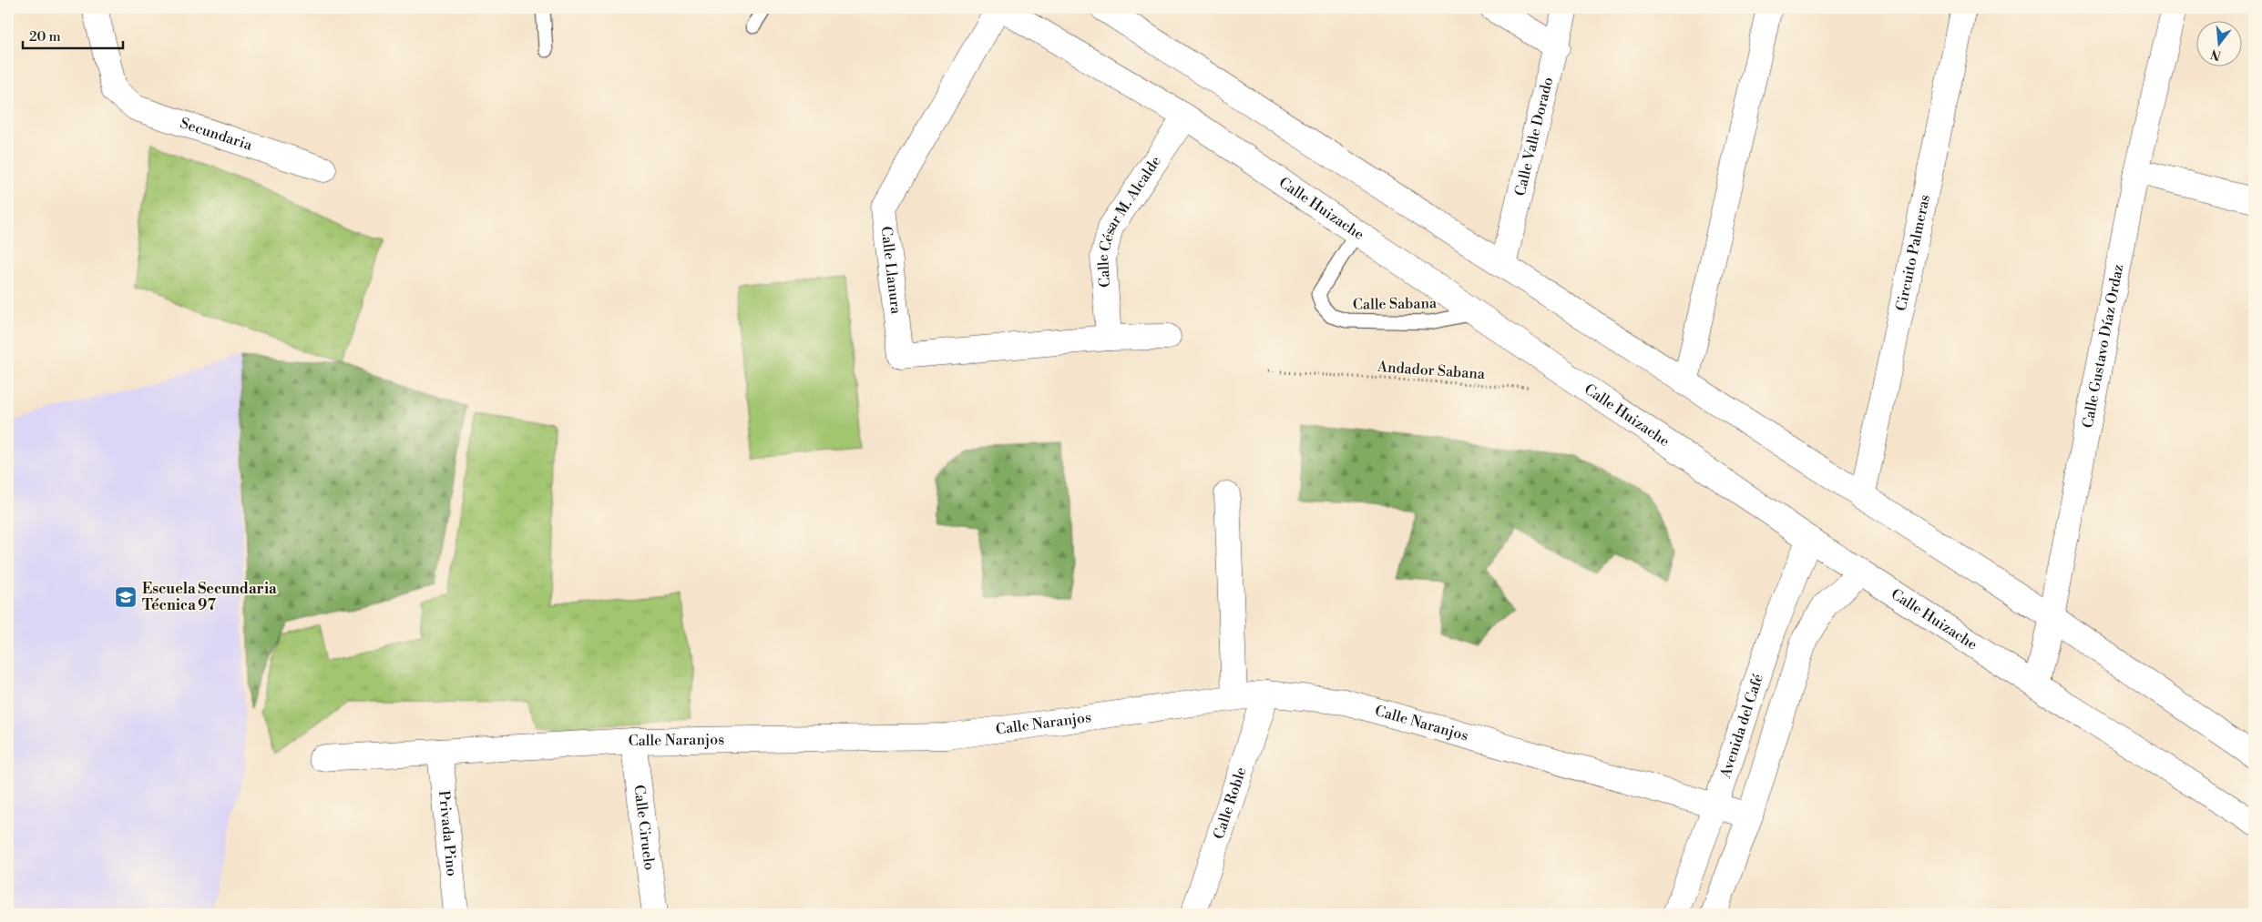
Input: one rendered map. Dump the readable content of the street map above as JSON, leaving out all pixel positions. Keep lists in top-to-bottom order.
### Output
{
  "streets": {
    "street": [
      "Secundaria",
      "Calle Valle Dorado",
      "Calle Huizache",
      "Calle César M. Alcalde",
      "Circuito Palmeras",
      "Calle Llanura",
      "Calle Gustavo Díaz Ordaz",
      "Calle Naranjos",
      "Avenida del Café",
      "Calle Roble",
      "Calle Ciruelo",
      "Privada Pino"
    ],
    "lane": ["Calle Sabana"],
    "path": ["Andador Sabana"]
  },
  "crossings": [
    ["Calle Huizache", "Calle César M. Alcalde"],
    ["Calle Huizache", "Calle Llanura"],
    ["Calle Huizache", "Calle Sabana"],
    ["Calle Huizache", "Calle Gustavo Díaz Ordaz"],
    ["Calle Huizache", "Avenida del Café"],
    ["Calle César M. Alcalde", "Calle Llanura"],
    ["Calle Naranjos", "Avenida del Café"],
    ["Calle Naranjos", "Calle Roble"],
    ["Calle Naranjos", "Calle Ciruelo"],
    ["Calle Naranjos", "Privada Pino"]
  ],
  "places": {
    "school or university": ["Escuela Secundaria Técnica 97"]
  },
  "scale_bar": "20 m",
  "north": "bottom"
}
